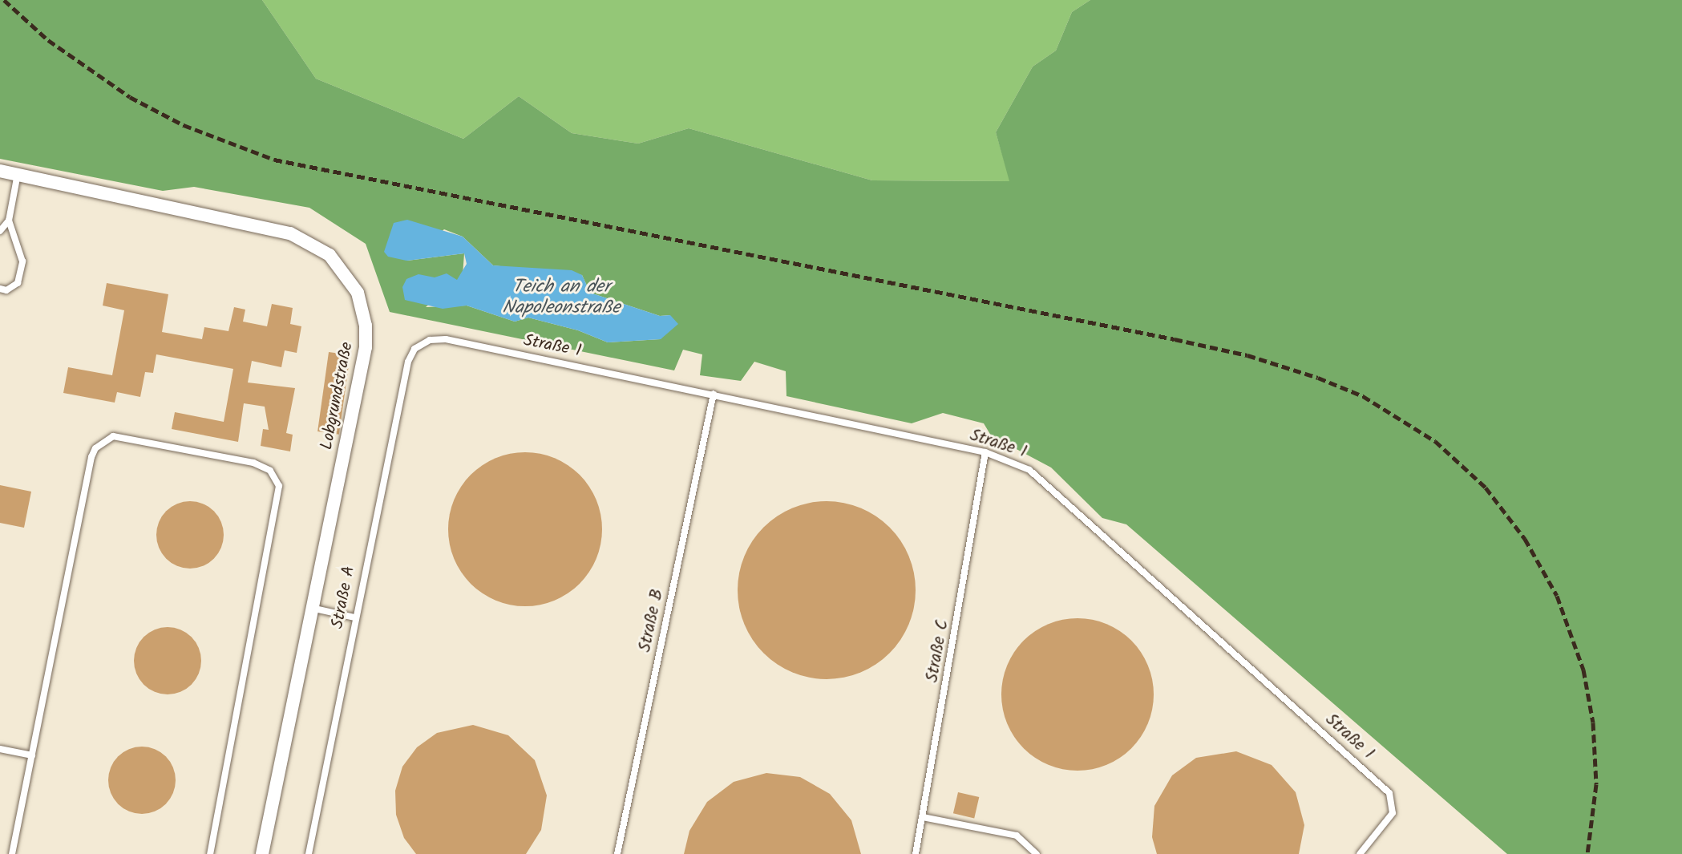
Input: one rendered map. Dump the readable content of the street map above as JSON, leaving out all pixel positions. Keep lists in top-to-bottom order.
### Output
{
  "streets": {
    "street": ["Lobgrundstraße"],
    "lane": [
      "Straße 1",
      "Straße A",
      "Straße B",
      "Straße C"
    ]
  },
  "crossings": [
    ["Straße 1", "Straße A"],
    ["Straße 1", "Straße B"],
    ["Straße 1", "Straße C"]
  ],
  "water": ["Teich an der Napoleonstraße"]
}
